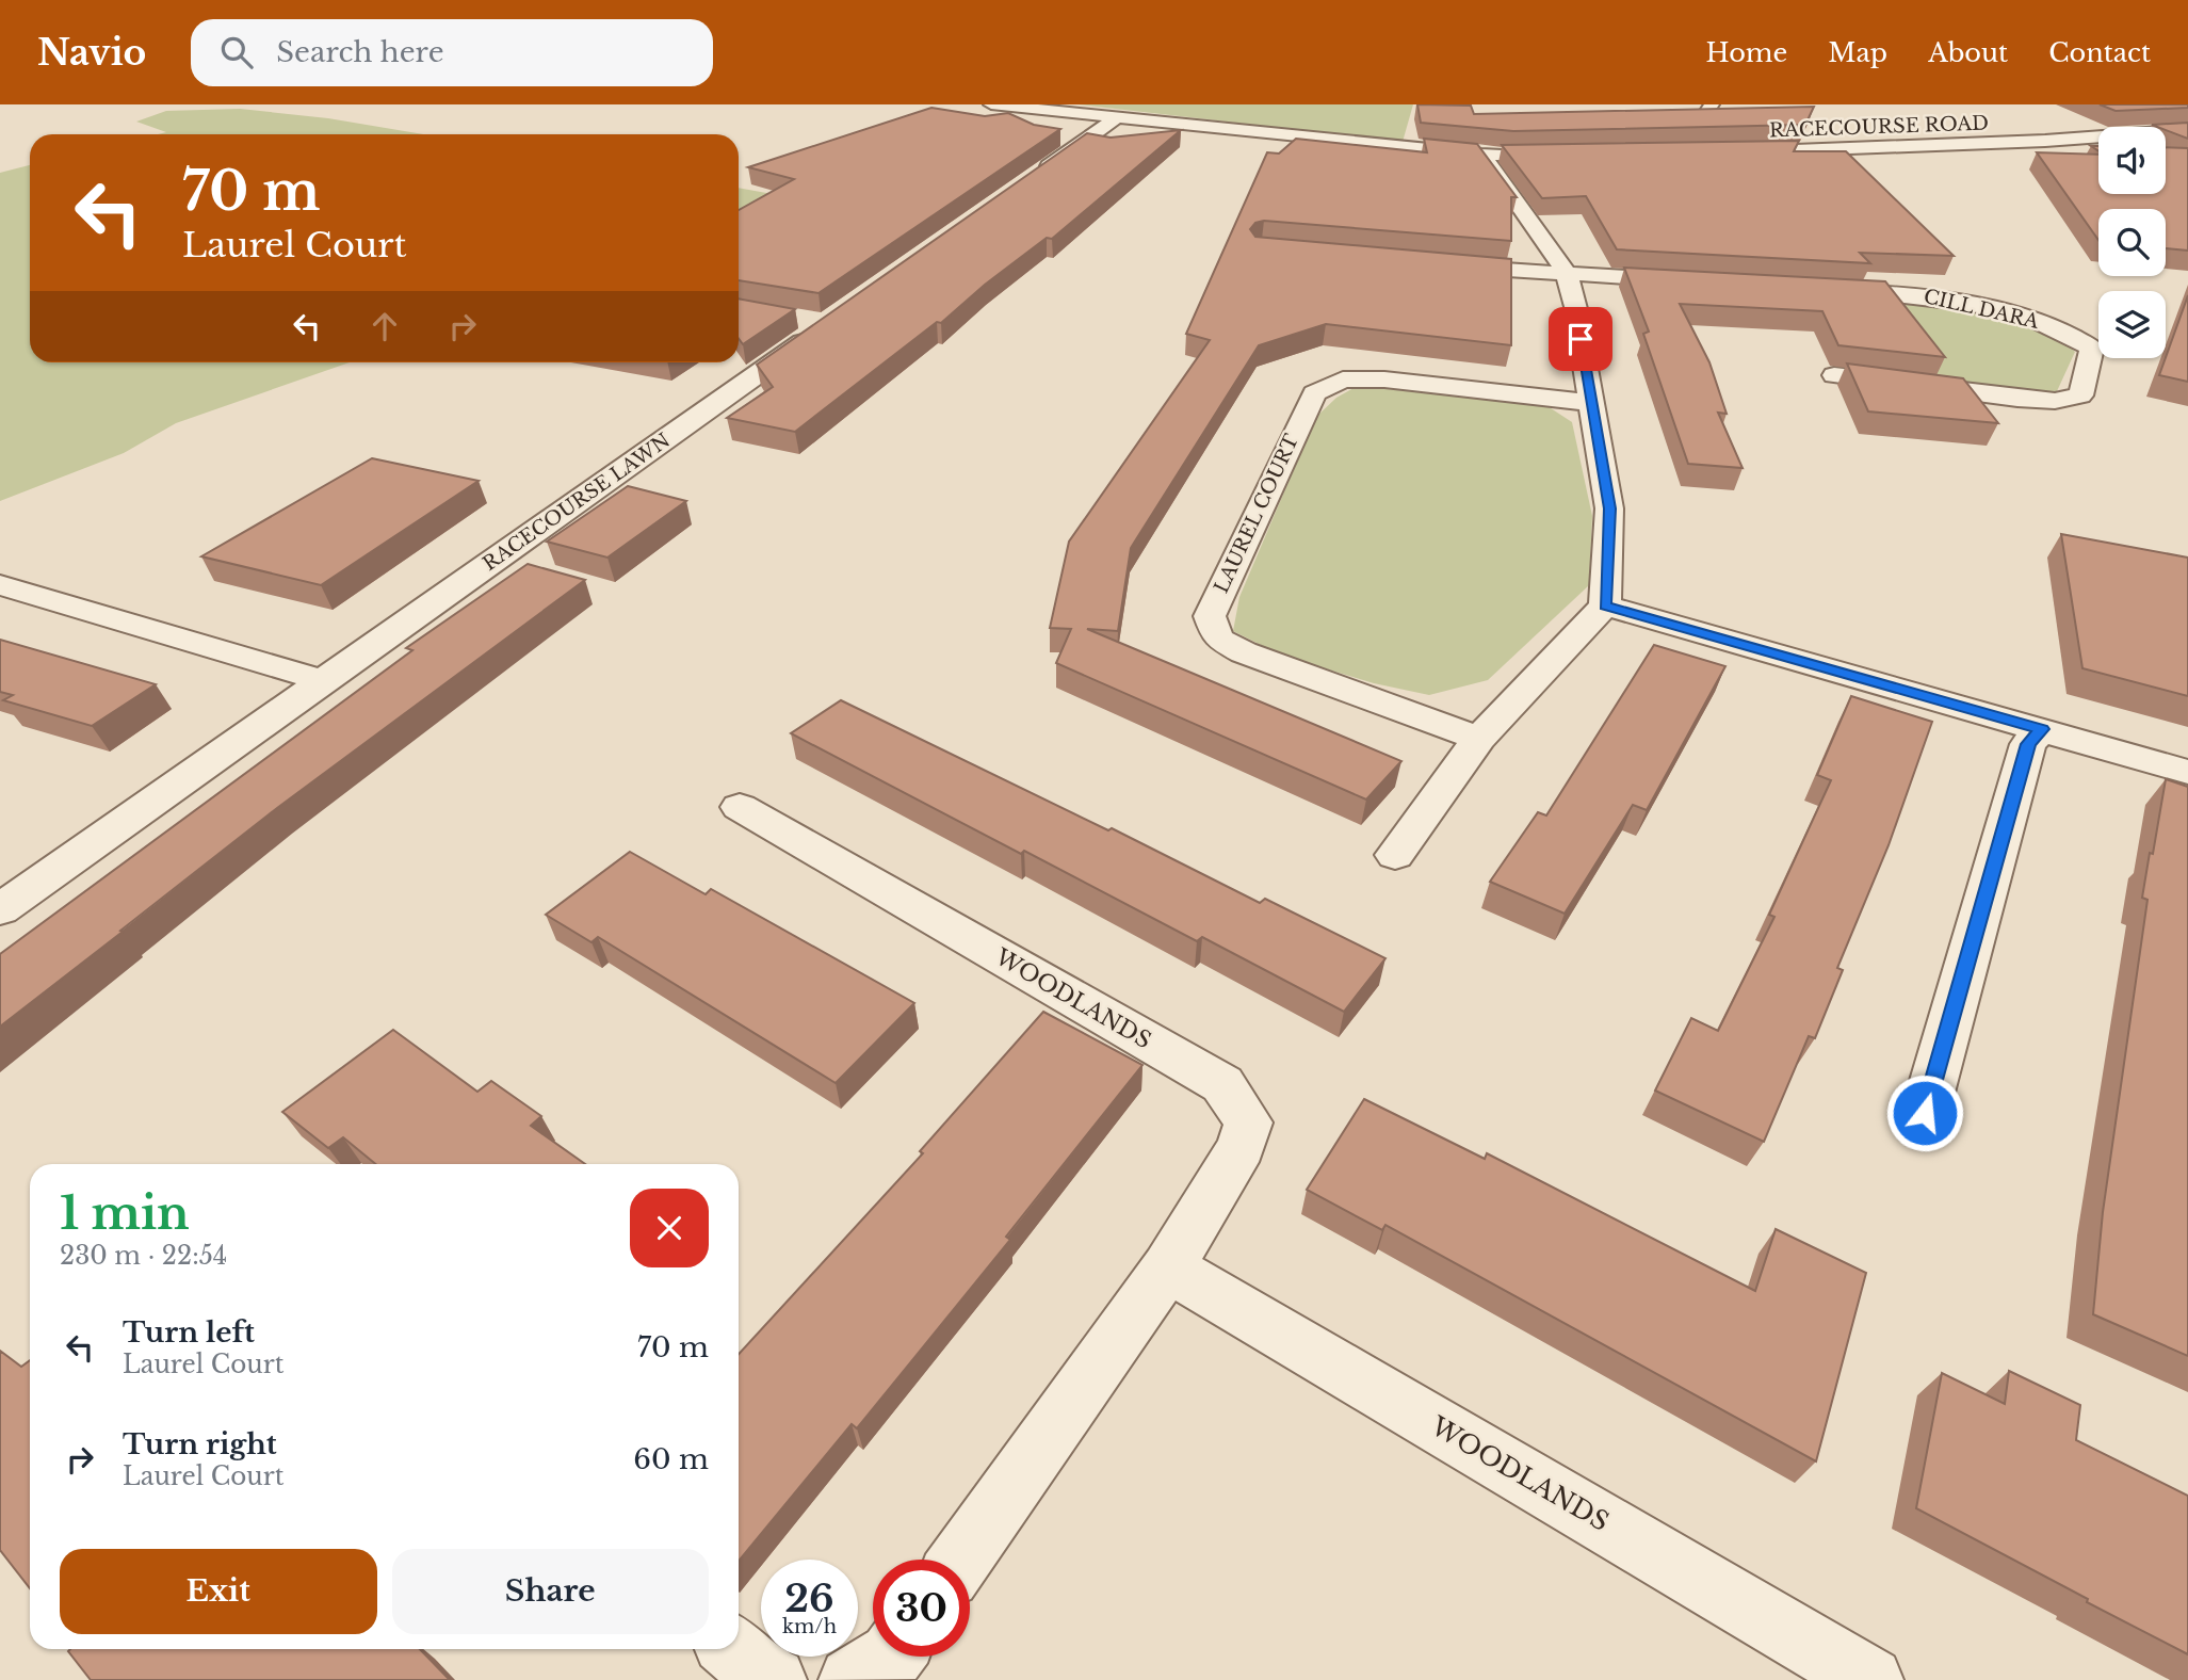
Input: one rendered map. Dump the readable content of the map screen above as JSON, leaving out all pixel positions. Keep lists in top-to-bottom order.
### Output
{
  "streets": {
    "street": [
      "RACECOURSE ROAD",
      "CILL DARA",
      "RACECOURSE LAWN",
      "LAUREL COURT",
      "WOODLANDS"
    ]
  },
  "page": {
    "header": "Navio",
    "search": "Search here",
    "nav": [
      "Home",
      "Map",
      "About",
      "Contact"
    ],
    "turn": ["70 m", "Laurel Court"],
    "heading": ["1 min", "230 m · 22:54"],
    "list": [
      {
        "name": "Turn left",
        "note": "Laurel Court",
        "value": "70 m"
      },
      {
        "name": "Turn right",
        "note": "Laurel Court",
        "value": "60 m"
      }
    ],
    "buttons": ["Exit", "Share"],
    "speed": "26 km/h",
    "limit": "30"
  }
}
